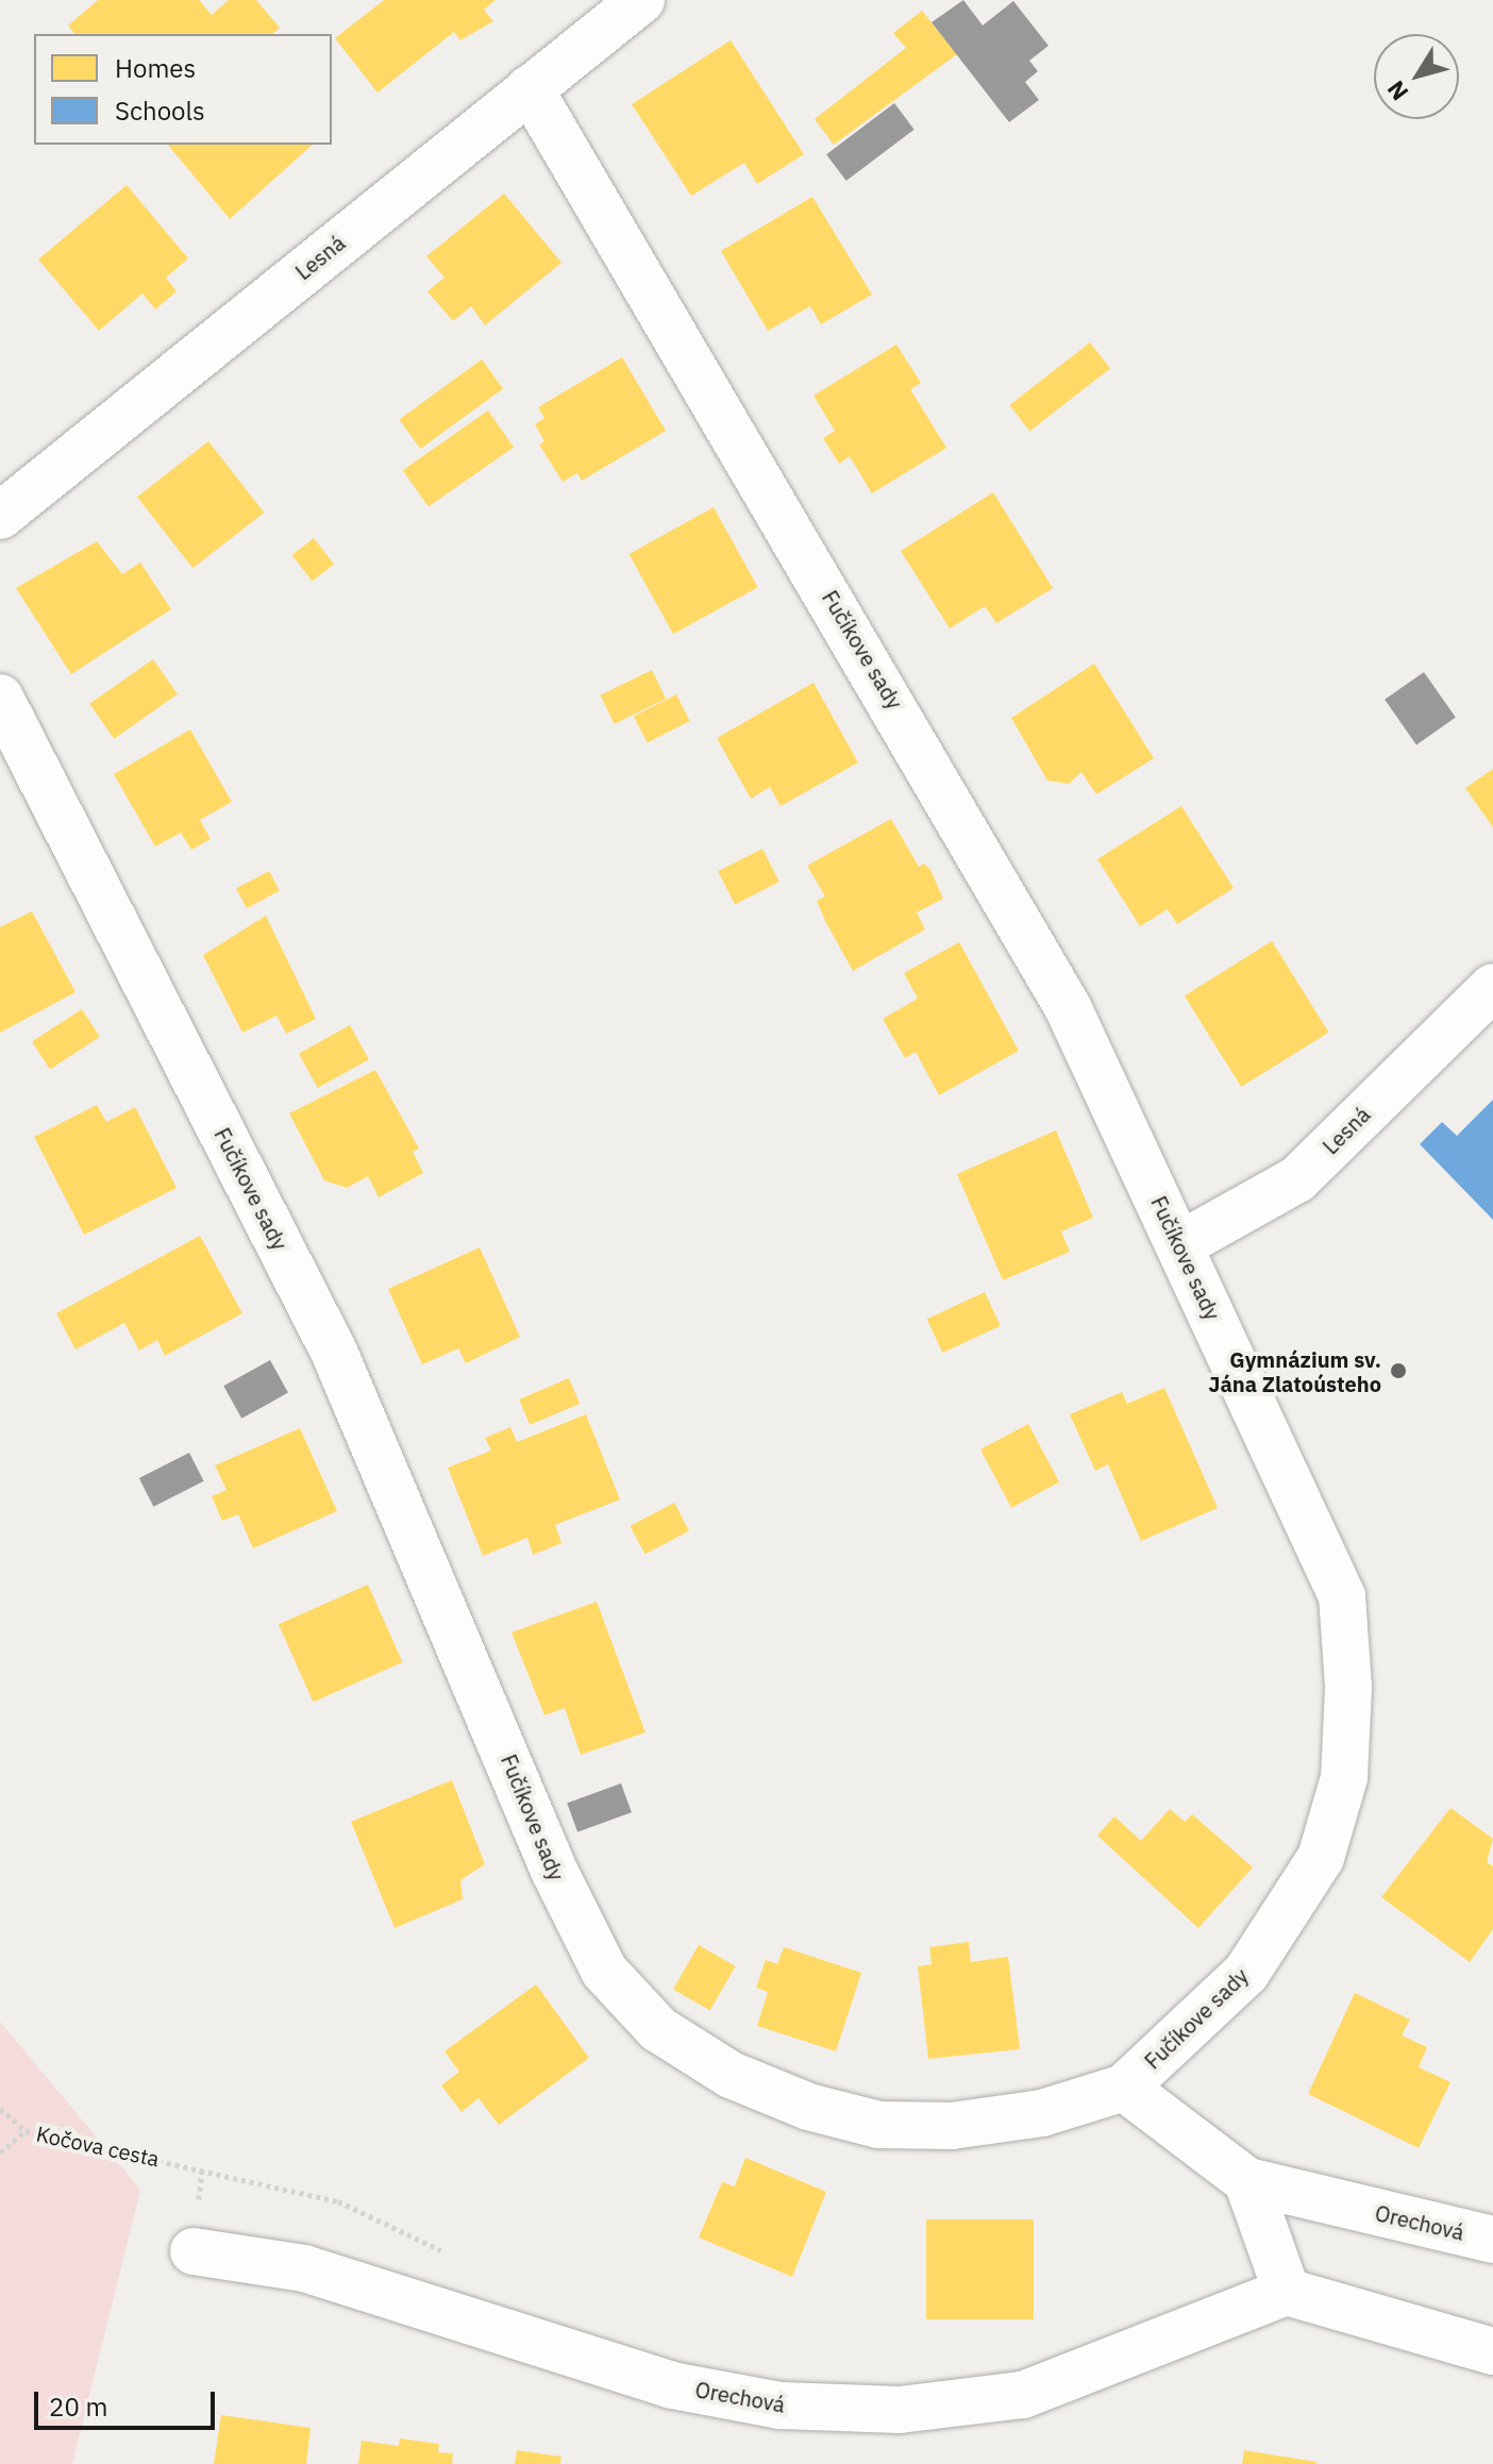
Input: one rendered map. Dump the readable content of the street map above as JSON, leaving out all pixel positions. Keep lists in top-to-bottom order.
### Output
{
  "streets": {
    "street": ["Lesná", "Fučíkove sady", "Orechová"],
    "path": ["Kočova cesta"]
  },
  "crossings": [
    ["Lesná", "Fučíkove sady"],
    ["Fučíkove sady", "Orechová"]
  ],
  "places": ["Gymnázium sv. Jána Zlatoústeho"],
  "legend": ["Homes", "Schools"],
  "scale_bar": "20 m",
  "north": "bottom left"
}
